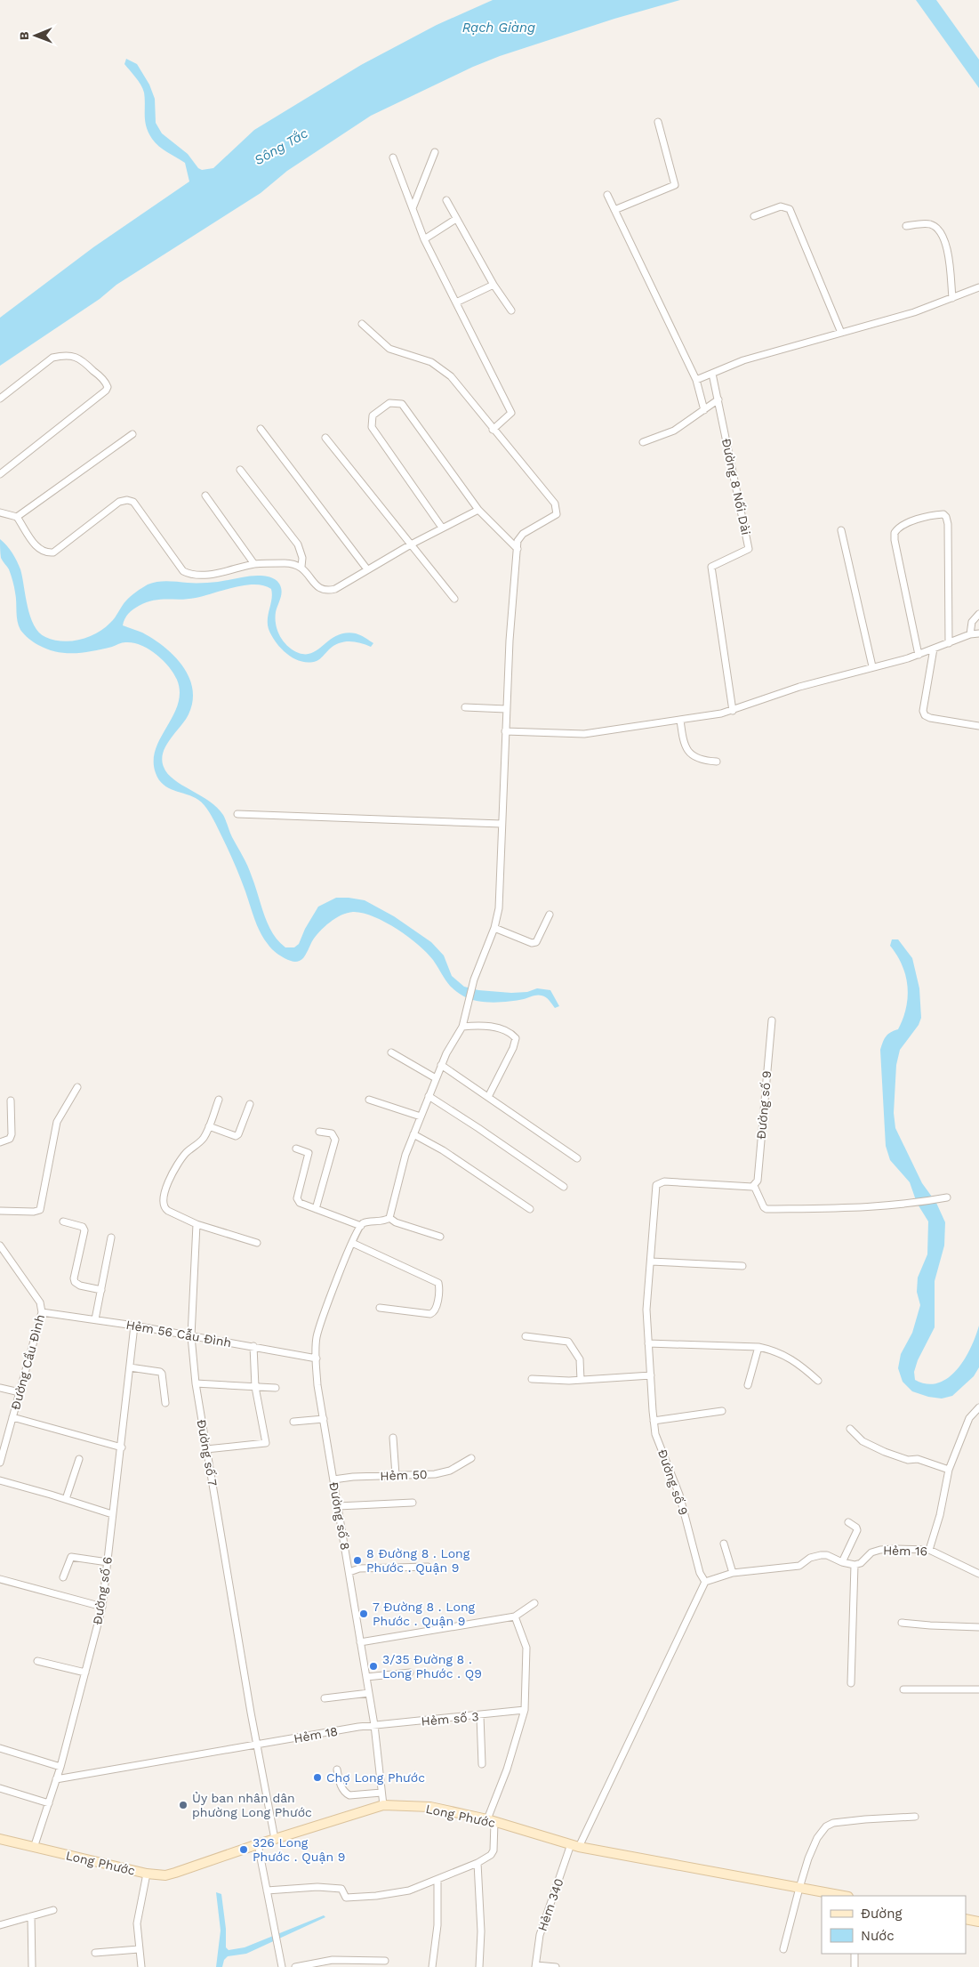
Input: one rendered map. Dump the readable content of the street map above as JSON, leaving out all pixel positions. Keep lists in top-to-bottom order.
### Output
{
  "streets": {
    "street": [
      "Đường 8 Nối Dài",
      "Đường số 9",
      "Hẻm 56 Cẫu Đình",
      "Đường Cầu Đình",
      "Đường số 7",
      "Hẻm 50",
      "Đường số 8",
      "Hẻm 16",
      "Đường số 6",
      "Hẻm số 3",
      "Hẻm 18",
      "Long Phước",
      "Hẻm 340"
    ]
  },
  "crossings": [
    ["Hẻm 56 Cẫu Đình", "Đường Cầu Đình"],
    ["Hẻm 56 Cẫu Đình", "Đường số 7"],
    ["Hẻm 56 Cẫu Đình", "Đường số 8"],
    ["Hẻm 56 Cẫu Đình", "Đường số 6"],
    ["Đường số 7", "Hẻm 18"],
    ["Đường số 7", "Long Phước"],
    ["Hẻm 50", "Đường số 8"],
    ["Đường số 8", "Hẻm số 3"],
    ["Đường số 8", "Hẻm 18"],
    ["Đường số 8", "Long Phước"],
    ["Đường số 6", "Hẻm 18"],
    ["Đường số 6", "Long Phước"],
    ["Hẻm số 3", "Hẻm 18"],
    ["Long Phước", "Hẻm 340"]
  ],
  "water": ["Rạch Giàng", "Sông Tắc"],
  "places": [
    "8 Đường 8 . Long Phước . Quận 9",
    "7 Đường 8 . Long Phước . Quận 9",
    "3/35 Đường 8 . Long Phước . Q9",
    "Chợ Long Phước",
    "Ủy ban nhân dân phường Long Phước",
    "326 Long Phước . Quận 9"
  ],
  "legend": ["Đường", "Nước"],
  "north": "left"
}
